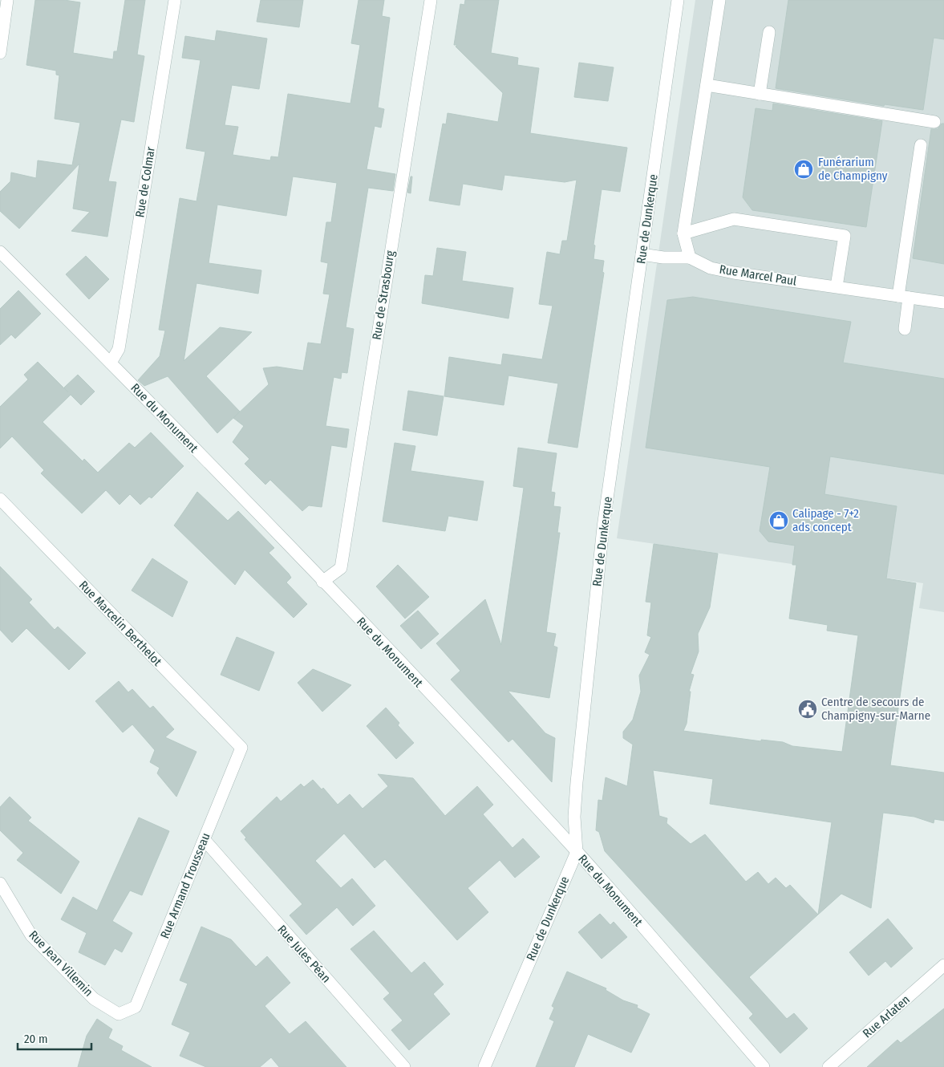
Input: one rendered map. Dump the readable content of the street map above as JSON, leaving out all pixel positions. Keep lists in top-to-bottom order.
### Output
{
  "streets": {
    "street": [
      "Rue de Colmar",
      "Rue de Dunkerque",
      "Rue Marcel Paul",
      "Rue de Strasbourg",
      "Rue du Monument",
      "Rue Marcelin Berthelot",
      "Rue Armand Trousseau",
      "Rue Jules Péan",
      "Rue Jean Villemin",
      "Rue Arlaten"
    ]
  },
  "crossings": [
    ["Rue de Colmar", "Rue du Monument"],
    ["Rue de Dunkerque", "Rue du Monument"],
    ["Rue de Strasbourg", "Rue du Monument"],
    ["Rue Marcelin Berthelot", "Rue Armand Trousseau"],
    ["Rue Armand Trousseau", "Rue Jules Péan"],
    ["Rue Armand Trousseau", "Rue Jean Villemin"]
  ],
  "places": {
    "shop": ["Funérarium de Champigny", "Calipage - 7+2 ads concept"],
    "public building": ["Centre de secours de Champigny-sur-Marne"]
  },
  "scale_bar": "20 m"
}
